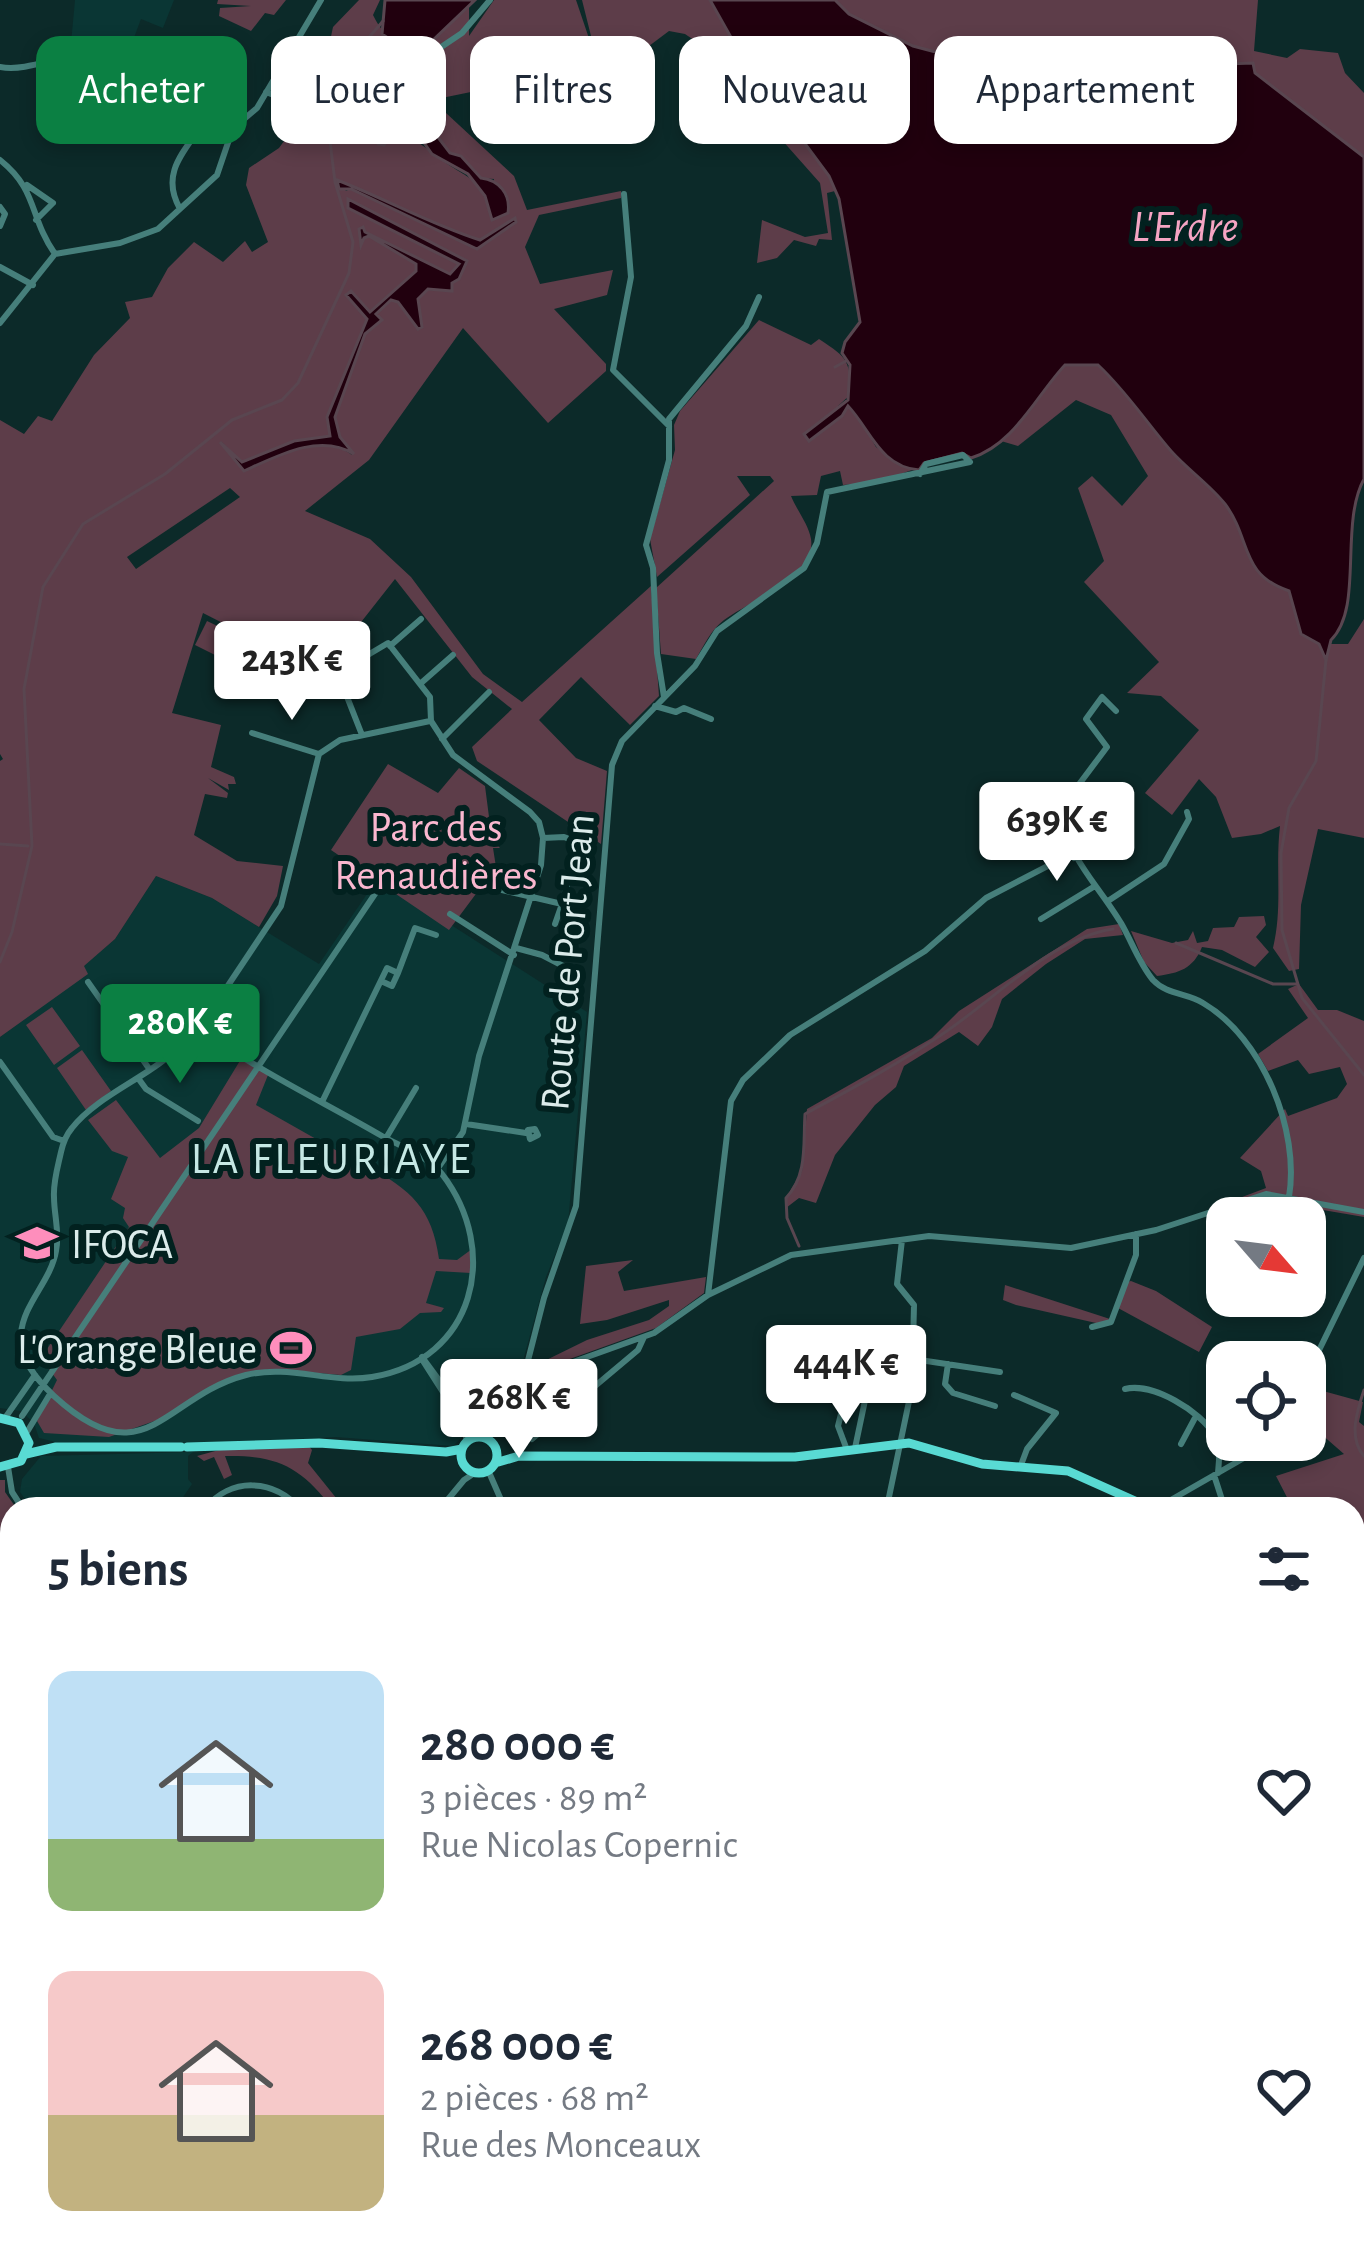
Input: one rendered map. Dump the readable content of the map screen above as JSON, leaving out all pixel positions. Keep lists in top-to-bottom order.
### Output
{
  "streets": {
    "street": ["Route de Port Jean"]
  },
  "districts": ["LA FLEURIAYE"],
  "water": ["L'Erdre"],
  "parks": ["Parc des Renaudières"],
  "places": {
    "school or university": ["IFOCA"],
    "sports": ["L'Orange Bleue"]
  },
  "north": "bottom right",
  "page": {
    "chip": [
      "Acheter",
      "Louer",
      "Filtres",
      "Nouveau",
      "Appartement"
    ],
    "price": [
      "243K €",
      "639K €",
      "280K €",
      "444K €",
      "268K €"
    ],
    "heading": "5 biens",
    "list": [
      {
        "name": "280 000 €",
        "note": "3 pièces · 89 m² · Rue Nicolas Copernic"
      },
      {
        "name": "268 000 €",
        "note": "2 pièces · 68 m² · Rue des Monceaux"
      }
    ]
  }
}
